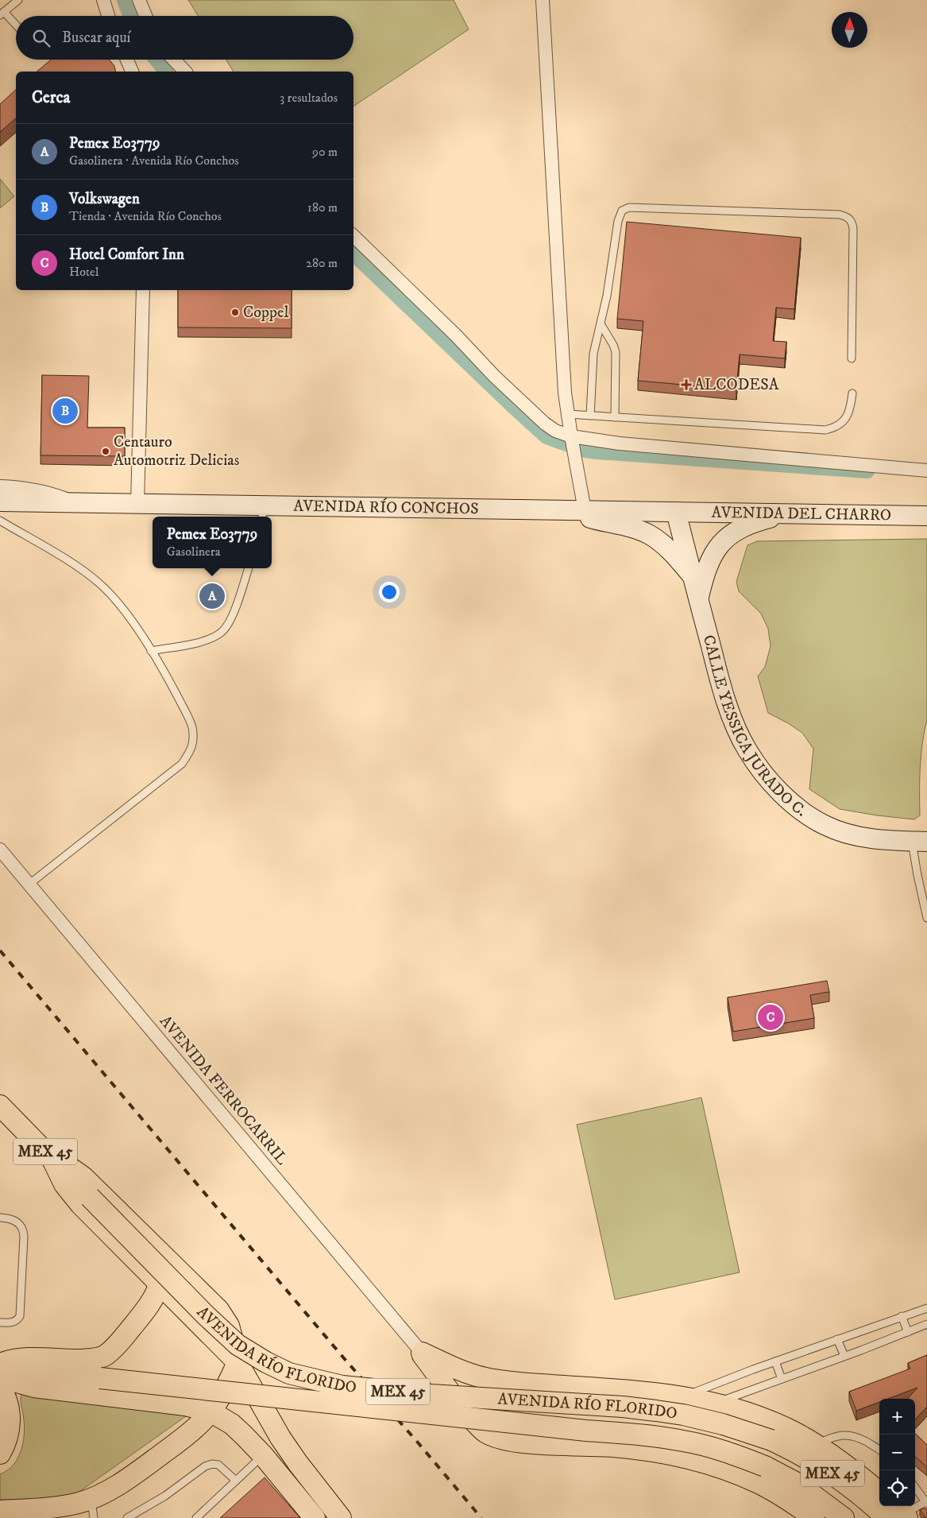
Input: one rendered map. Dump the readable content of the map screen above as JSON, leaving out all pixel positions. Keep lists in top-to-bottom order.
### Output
{
  "streets": {
    "main road": [
      "AVENIDA RÍO CONCHOS",
      "AVENIDA DEL CHARRO",
      "CALLE YESSICA JURADO C.",
      "MEX 45",
      "AVENIDA RÍO FLORIDO"
    ],
    "street": ["AVENIDA FERROCARRIL"]
  },
  "crossings": [
    ["AVENIDA RÍO CONCHOS", "AVENIDA DEL CHARRO"],
    ["AVENIDA RÍO CONCHOS", "CALLE YESSICA JURADO C."],
    ["AVENIDA DEL CHARRO", "CALLE YESSICA JURADO C."],
    ["MEX 45", "AVENIDA RÍO FLORIDO"]
  ],
  "places": {
    "other": ["Coppel", "Centauro Automotriz Delicias"],
    "health": ["ALCODESA"]
  },
  "north": "top",
  "page": {
    "search": "Buscar aquí",
    "heading": ["Cerca", "3 resultados"],
    "list": [
      {
        "mark": "A",
        "name": "Pemex E03779",
        "note": "Gasolinera · Avenida Río Conchos",
        "value": "90 m"
      },
      {
        "mark": "B",
        "name": "Volkswagen",
        "note": "Tienda · Avenida Río Conchos",
        "value": "180 m"
      },
      {
        "mark": "C",
        "name": "Hotel Comfort Inn",
        "note": "Hotel",
        "value": "280 m"
      }
    ],
    "pins": ["B", "A", "C"],
    "popup": ["Pemex E03779", "Gasolinera"],
    "map_buttons": ["+", "−"]
  }
}
